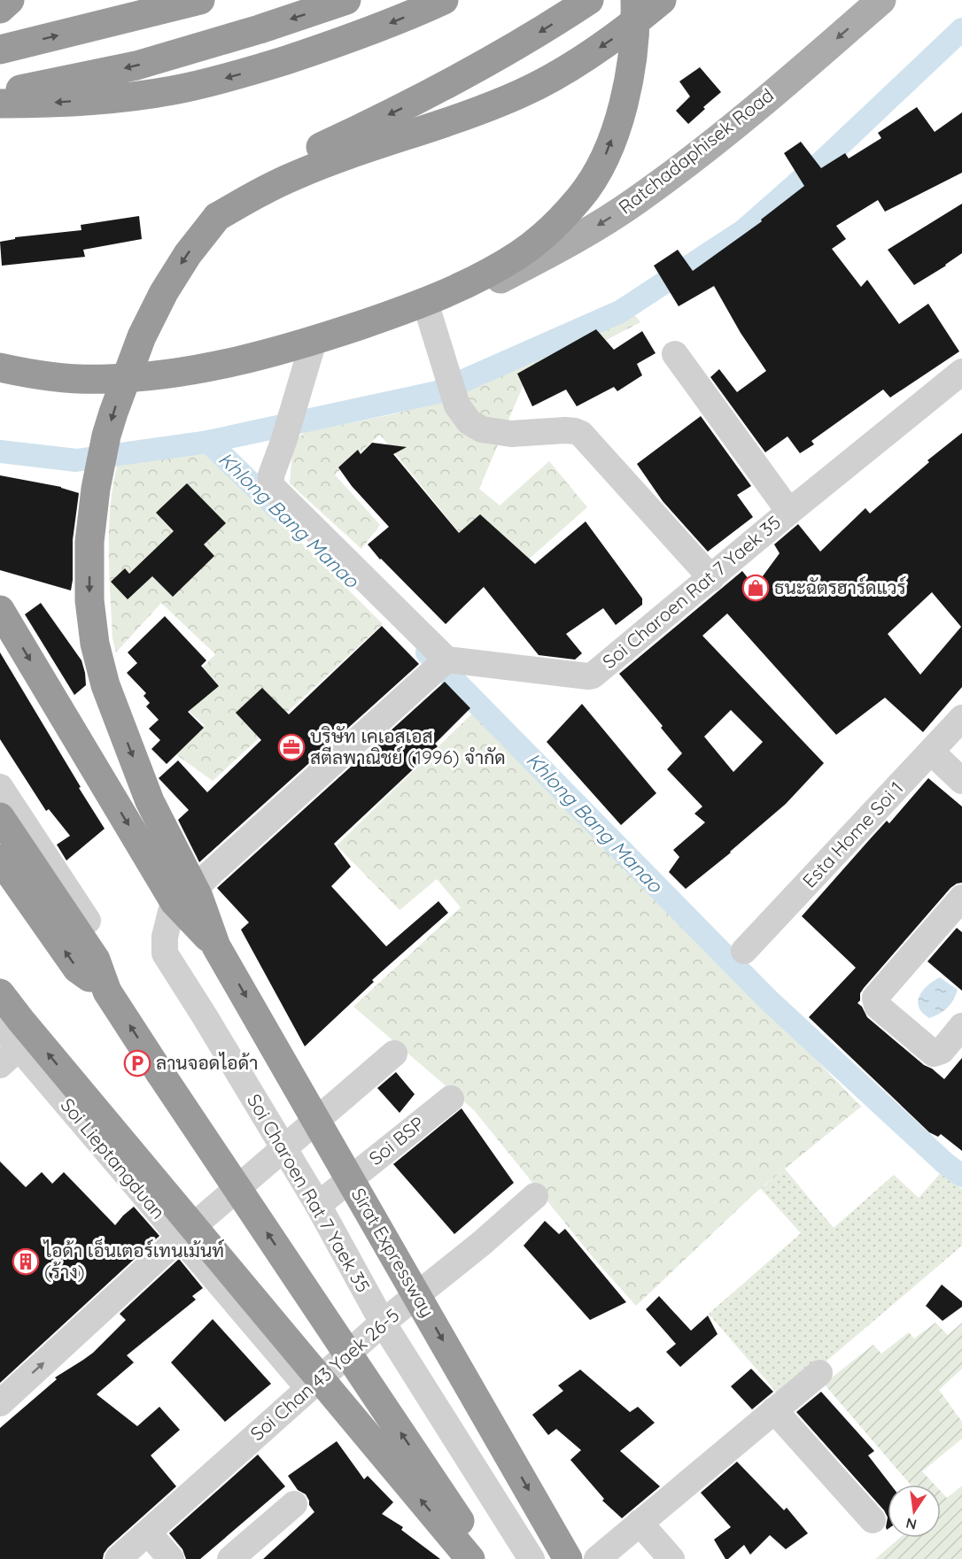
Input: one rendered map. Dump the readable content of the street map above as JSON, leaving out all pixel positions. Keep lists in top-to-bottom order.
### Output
{
  "streets": {
    "highway": ["Sirat Expressway"],
    "main road": ["Ratchadaphisek Road"],
    "street": [
      "Soi Charoen Rat 7 Yaek 35",
      "Esta Home Soi 1",
      "Soi BSP",
      "Soi Lieptangduan",
      "Soi Chan 43 Yaek 26-5"
    ]
  },
  "crossings": [
    ["Soi Charoen Rat 7 Yaek 35", "Soi BSP"],
    ["Soi Charoen Rat 7 Yaek 35", "Soi Chan 43 Yaek 26-5"],
    ["Soi Lieptangduan", "Soi Chan 43 Yaek 26-5"]
  ],
  "one_way": ["Ratchadaphisek Road"],
  "water": ["Khlong Bang Manao"],
  "places": {
    "shop": ["ธนะฉัตรฮาร์ดแวร์"],
    "office": ["บริษัท เคเอสเอส สตีลพาณิชย์ (1996) จำกัด"],
    "parking": ["ลานจอดไอด้า"],
    "building": ["ไอด้า เอ็นเตอร์เทนเม้นท์ (ร้าง)"]
  },
  "north": "bottom"
}
